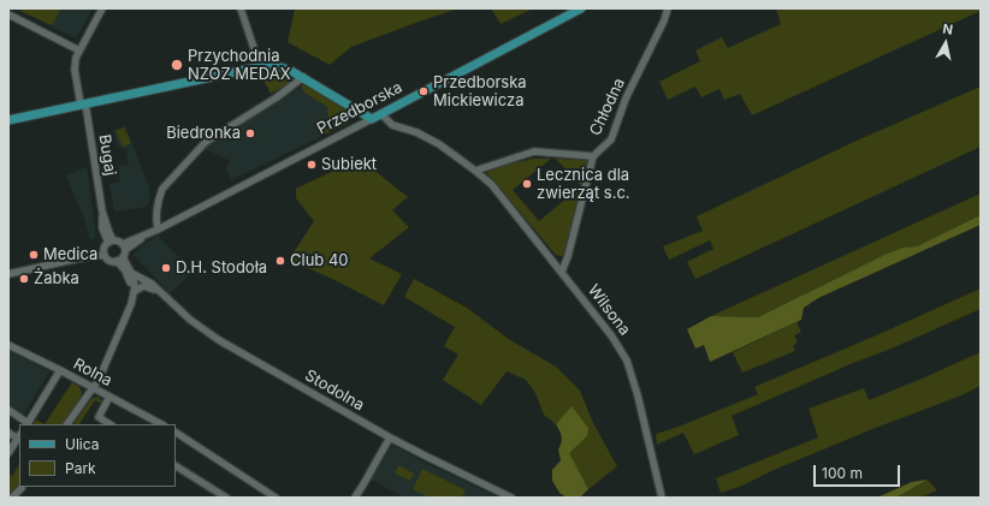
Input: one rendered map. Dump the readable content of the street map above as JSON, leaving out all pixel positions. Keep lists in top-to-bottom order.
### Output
{
  "streets": {
    "main road": ["Przedborska"],
    "street": [
      "Chłodna",
      "Bugaj",
      "Wilsona",
      "Rolna",
      "Stodolna"
    ]
  },
  "crossings": [
    ["Chłodna", "Wilsona"],
    ["Przedborska", "Wilsona"]
  ],
  "places": [
    "Przychodnia NZOZ MEDAX",
    "Przedborska Mickiewicza",
    "Biedronka",
    "Subiekt",
    "Lecznica dla zwierząt s.c.",
    "Medica",
    "Club 40",
    "D.H. Stodoła",
    "Żabka"
  ],
  "legend": ["Ulica", "Park"],
  "scale_bar": "100 m",
  "north": "top"
}
